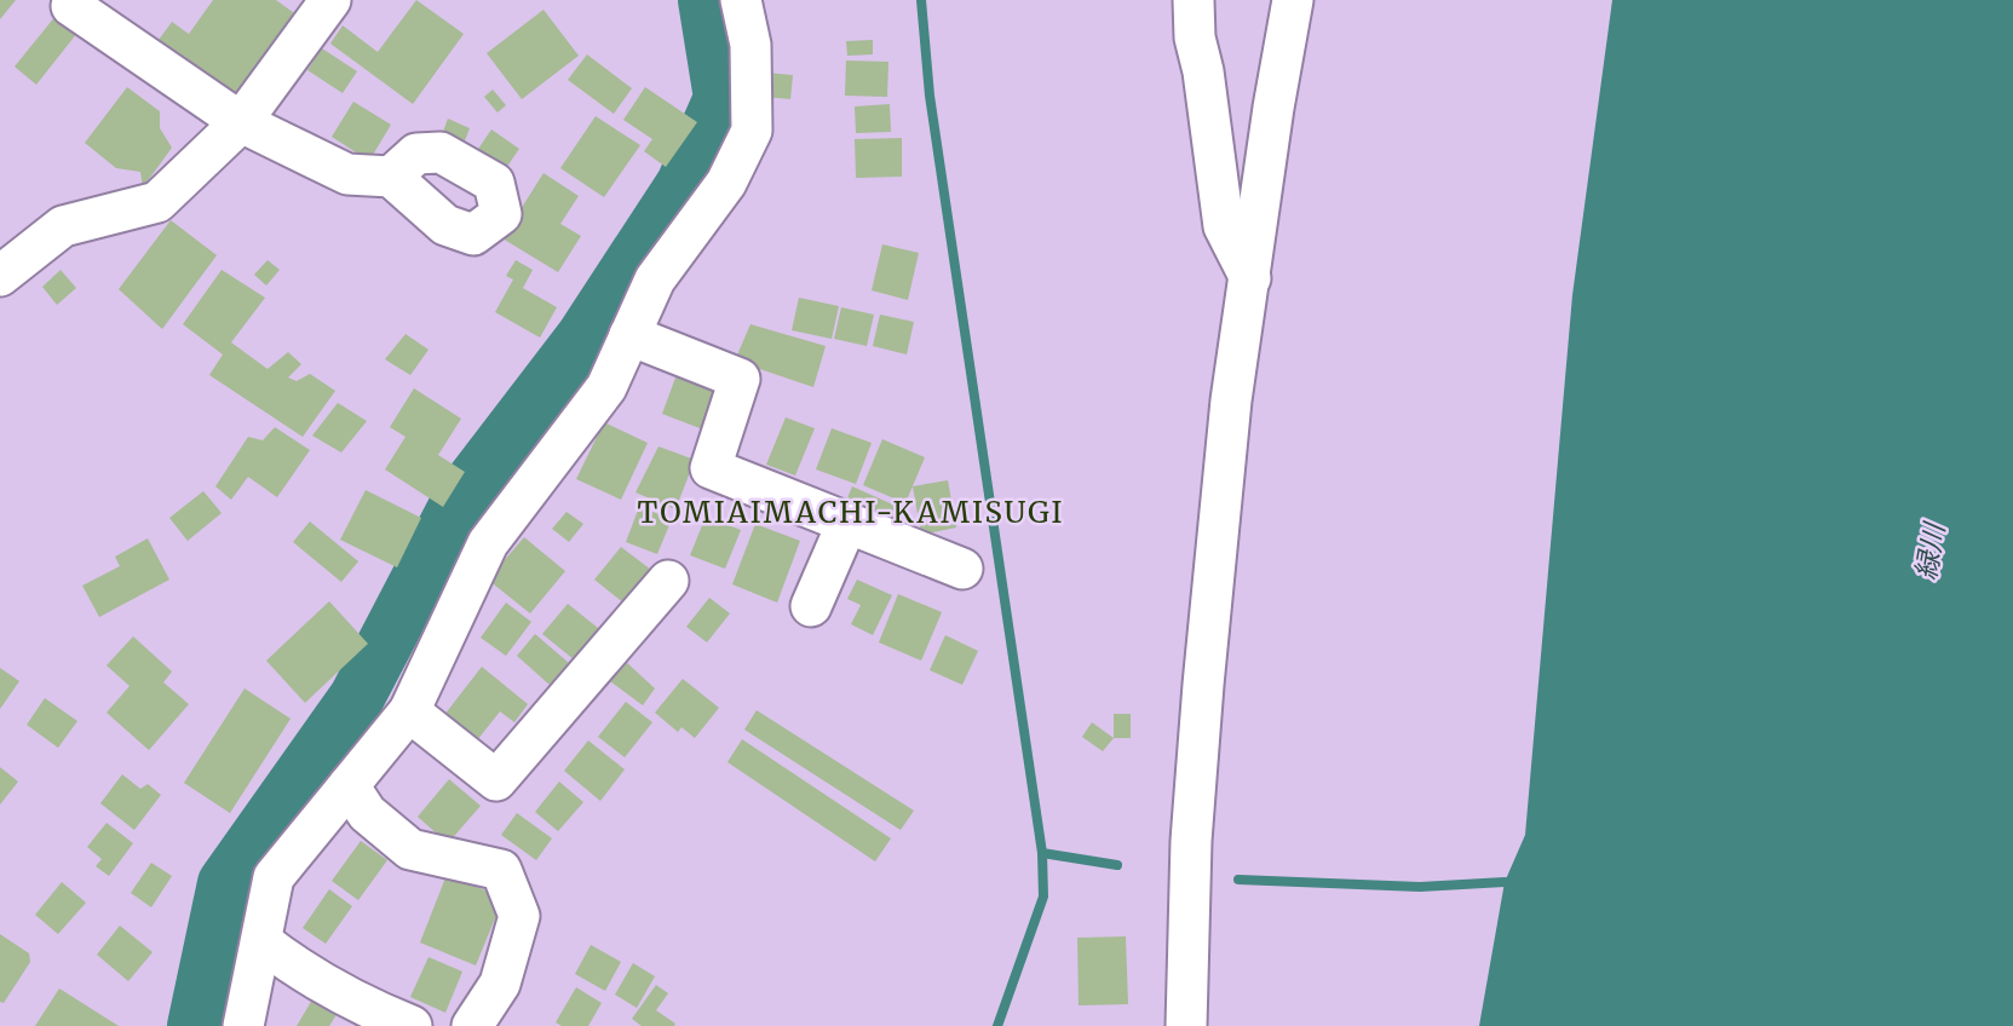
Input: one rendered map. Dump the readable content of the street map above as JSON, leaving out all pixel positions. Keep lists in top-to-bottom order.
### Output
{
  "districts": ["TOMIAIMACHI-KAMISUGI"],
  "water": ["緑川"]
}
